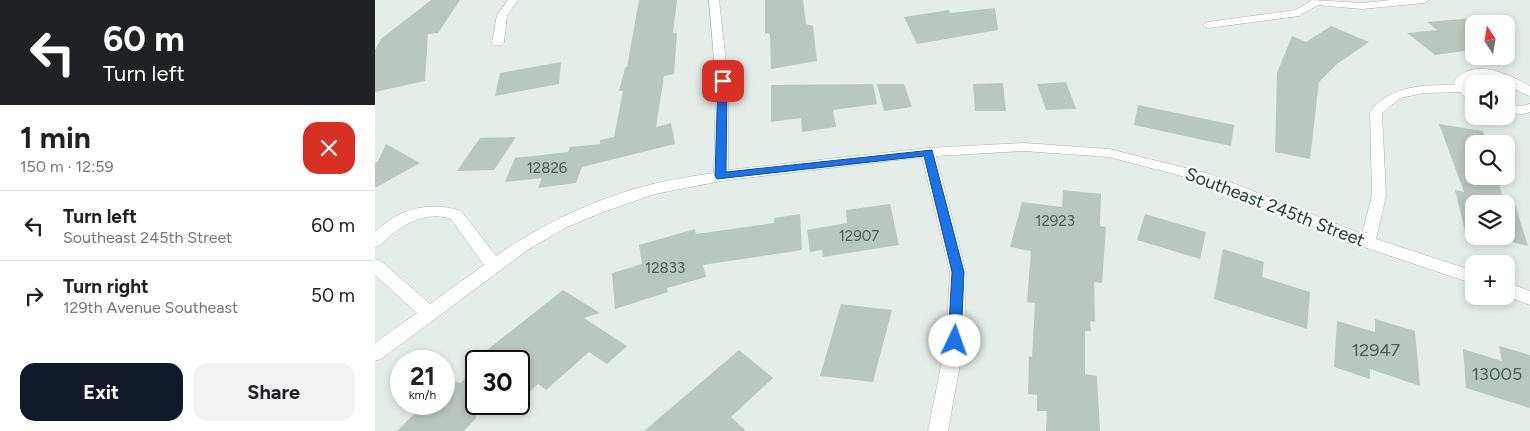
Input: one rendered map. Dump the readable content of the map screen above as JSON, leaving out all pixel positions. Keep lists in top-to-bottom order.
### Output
{
  "streets": {
    "street": ["Southeast 245th Street"]
  },
  "house_numbers": [
    "12826",
    "12923",
    "12907",
    "12833",
    "12947",
    "13005"
  ],
  "north": "top",
  "page": {
    "turn": ["60 m", "Turn left"],
    "map_buttons": "+",
    "heading": ["1 min", "150 m · 12:59"],
    "list": [
      {
        "name": "Turn left",
        "note": "Southeast 245th Street",
        "value": "60 m"
      },
      {
        "name": "Turn right",
        "note": "129th Avenue Southeast",
        "value": "50 m"
      }
    ],
    "speed": "21 km/h",
    "limit": "30",
    "buttons": ["Exit", "Share"]
  }
}
